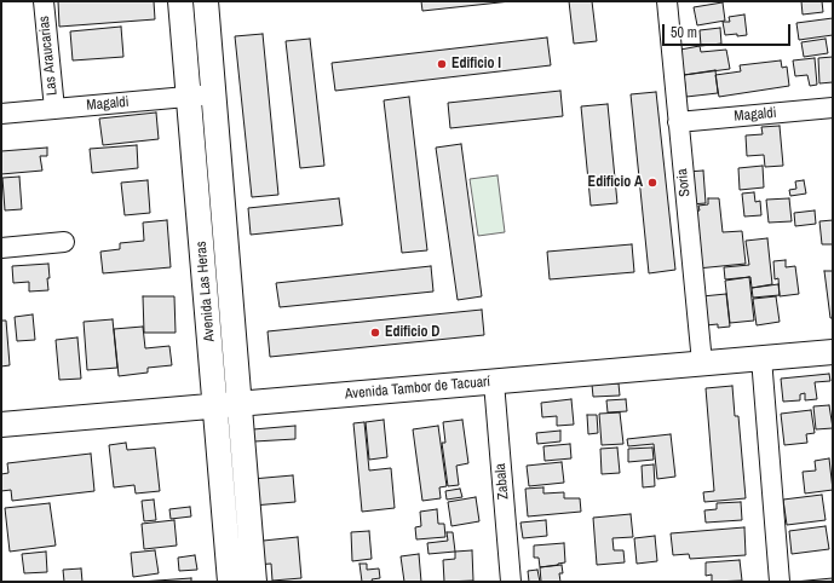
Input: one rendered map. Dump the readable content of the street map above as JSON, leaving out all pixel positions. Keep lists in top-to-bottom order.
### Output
{
  "streets": {
    "main road": ["Avenida Las Heras", "Avenida Tambor de Tacuarí"],
    "street": [
      "Las Araucarias",
      "Magaldi",
      "Soria",
      "Zabala"
    ]
  },
  "crossings": [
    ["Las Araucarias", "Magaldi"],
    ["Magaldi", "Soria"],
    ["Magaldi", "Avenida Las Heras"],
    ["Soria", "Avenida Tambor de Tacuarí"],
    ["Avenida Las Heras", "Avenida Tambor de Tacuarí"],
    ["Avenida Tambor de Tacuarí", "Zabala"]
  ],
  "places": ["Edificio I", "Edificio A", "Edificio D"],
  "scale_bar": "50 m"
}
